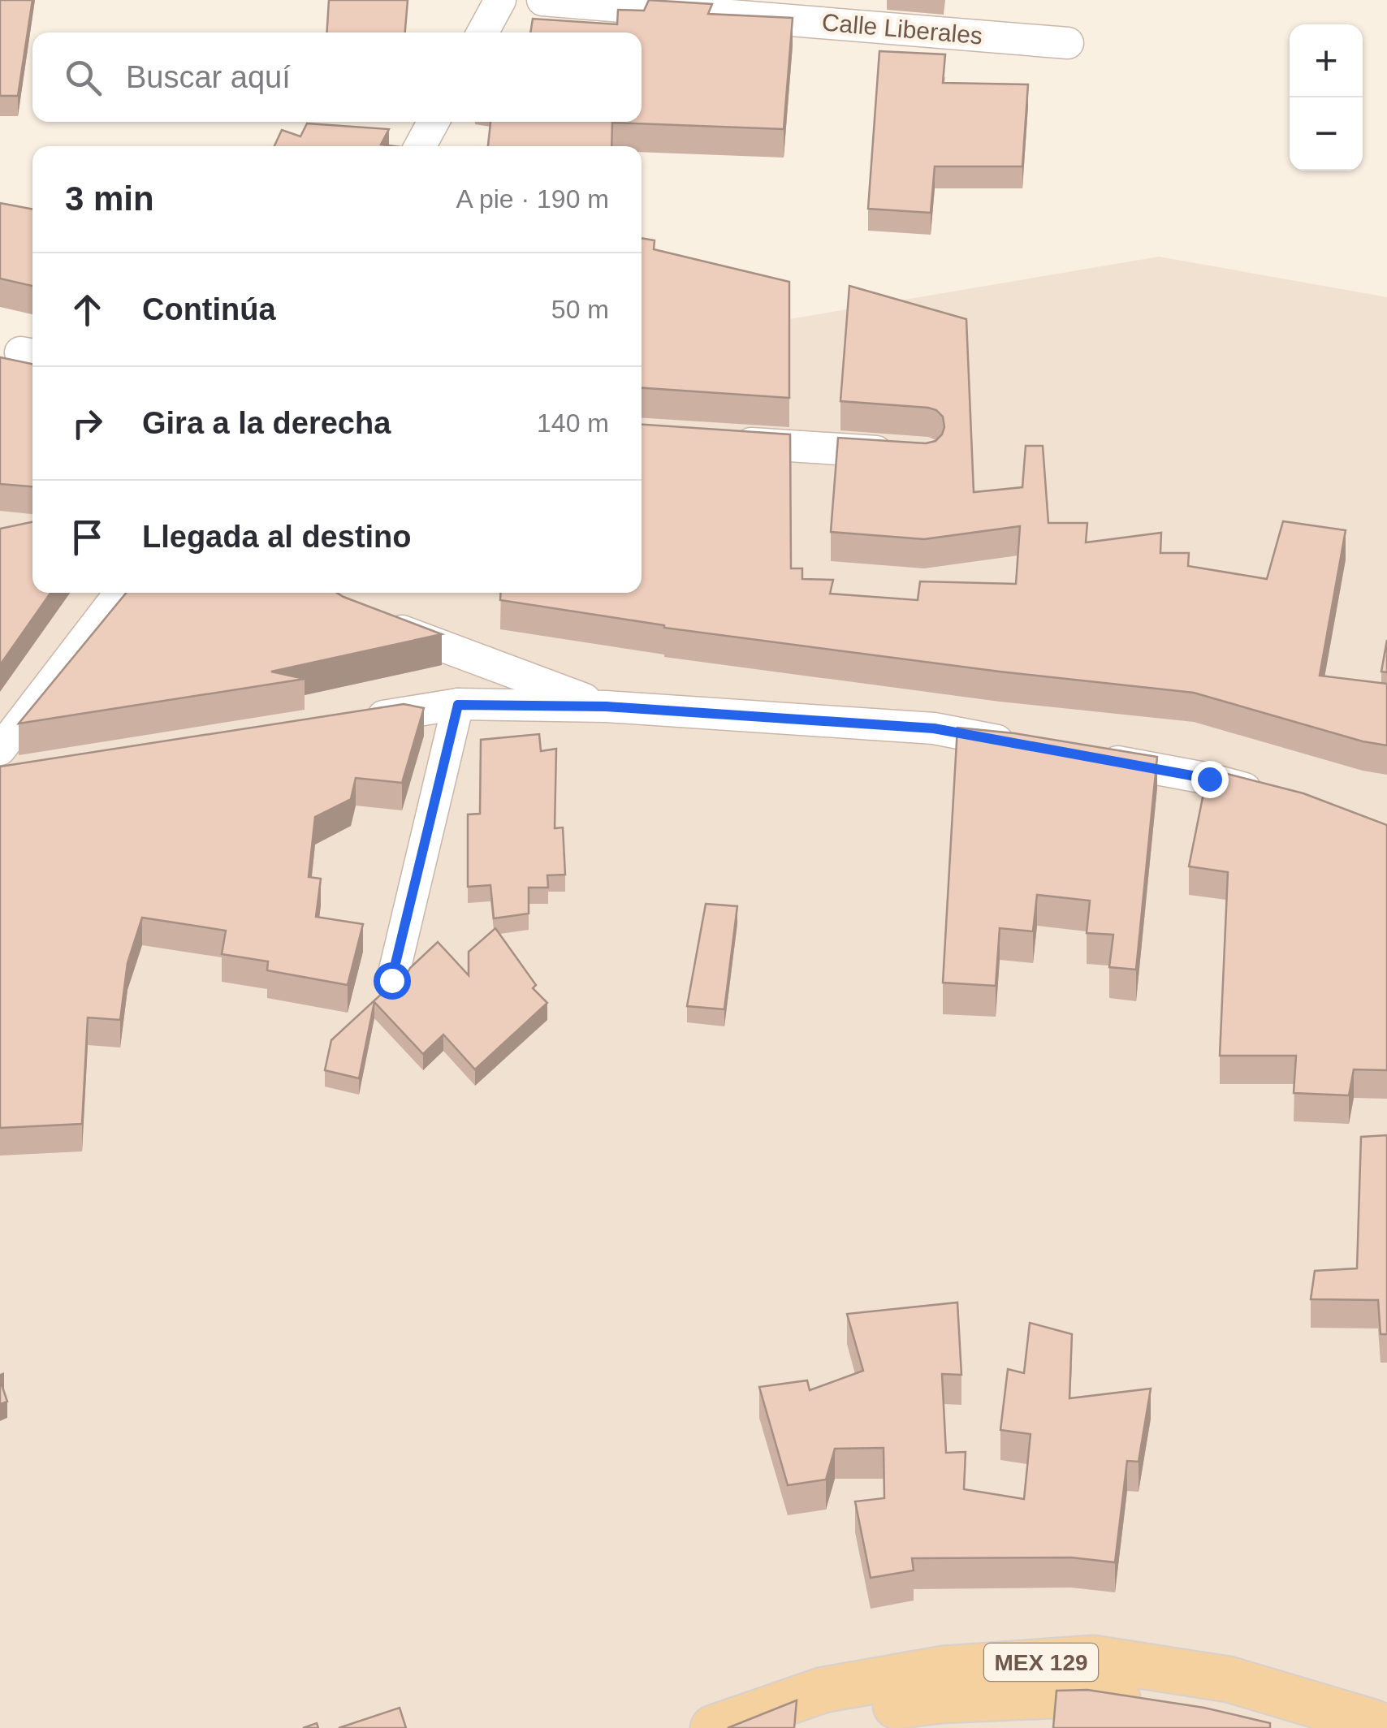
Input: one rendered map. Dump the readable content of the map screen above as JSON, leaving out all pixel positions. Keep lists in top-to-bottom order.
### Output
{
  "streets": {
    "main road": ["MEX 129"],
    "street": ["Calle Liberales"]
  },
  "page": {
    "map_buttons": ["+", "−"],
    "search": "Buscar aquí",
    "heading": ["3 min", "A pie · 190 m"],
    "list": [
      ["Continúa", "50 m"],
      ["Gira a la derecha", "140 m"],
      "Llegada al destino"
    ]
  }
}
